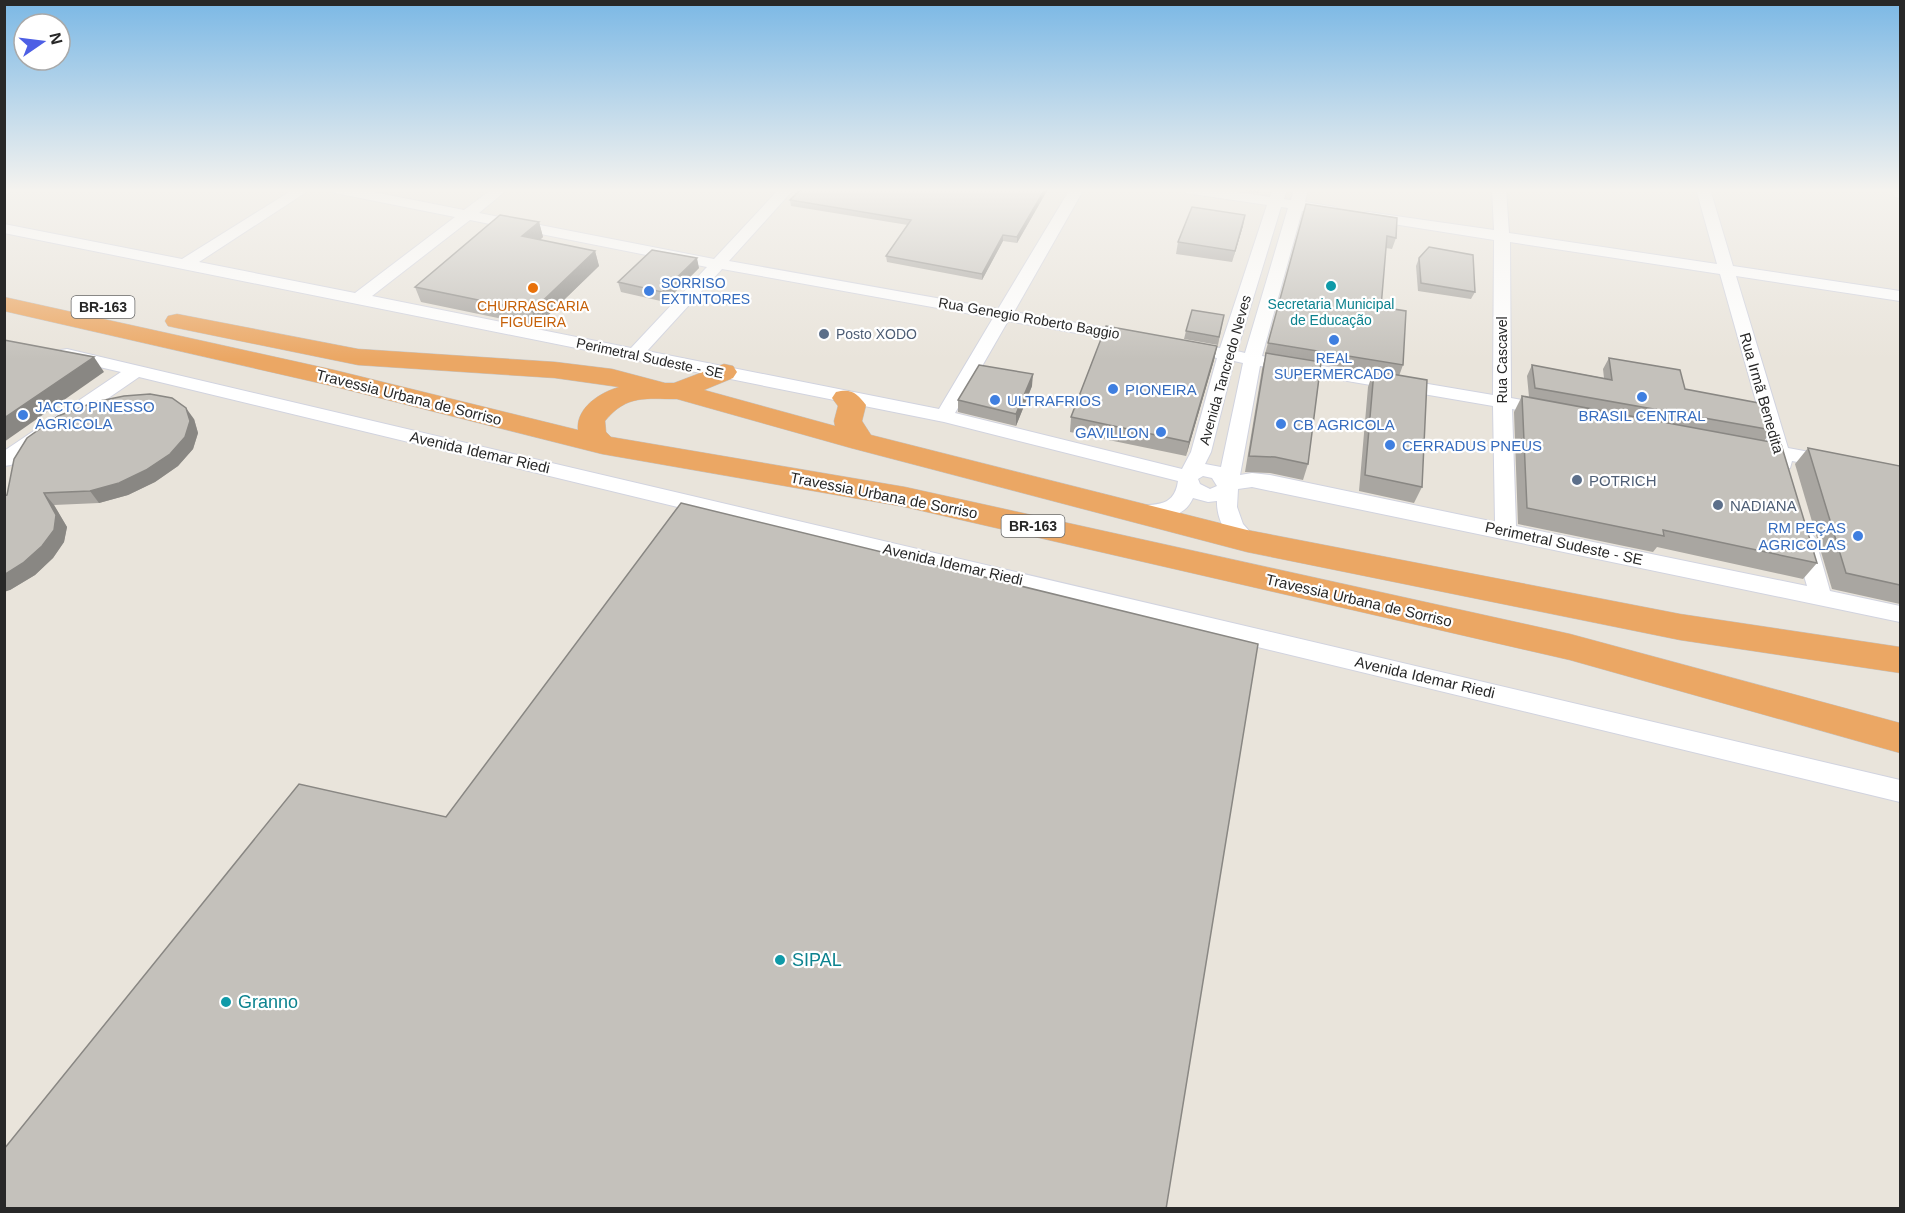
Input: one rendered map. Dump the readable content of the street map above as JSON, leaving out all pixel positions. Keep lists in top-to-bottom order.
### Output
{
  "streets": {
    "highway": ["BR-163", "Travessia Urbana de Sorriso"],
    "street": [
      "Rua Genegio Roberto Baggio",
      "Perimetral Sudeste - SE",
      "Rua Cascavel",
      "Avenida Tancredo Neves",
      "Rua Irmã Benedita",
      "Avenida Idemar Riedi"
    ]
  },
  "crossings": [
    ["Perimetral Sudeste - SE", "Rua Cascavel"],
    ["Perimetral Sudeste - SE", "Avenida Tancredo Neves"],
    ["Avenida Tancredo Neves", "Travessia Urbana de Sorriso"]
  ],
  "places": [
    "Secretaria Municipal de Educação",
    "CHURRASCARIA FIGUEIRA",
    "SORRISO EXTINTORES",
    "Posto XODO",
    "REAL SUPERMERCADO",
    "PIONEIRA",
    "BRASIL CENTRAL",
    "ULTRAFRIOS",
    "JACTO PINESSO AGRICOLA",
    "CB AGRICOLA",
    "GAVILLON",
    "CERRADUS PNEUS",
    "POTRICH",
    "NADIANA",
    "RM PEÇAS AGRICOLAS",
    "SIPAL",
    "Granno"
  ],
  "north": "right"
}
